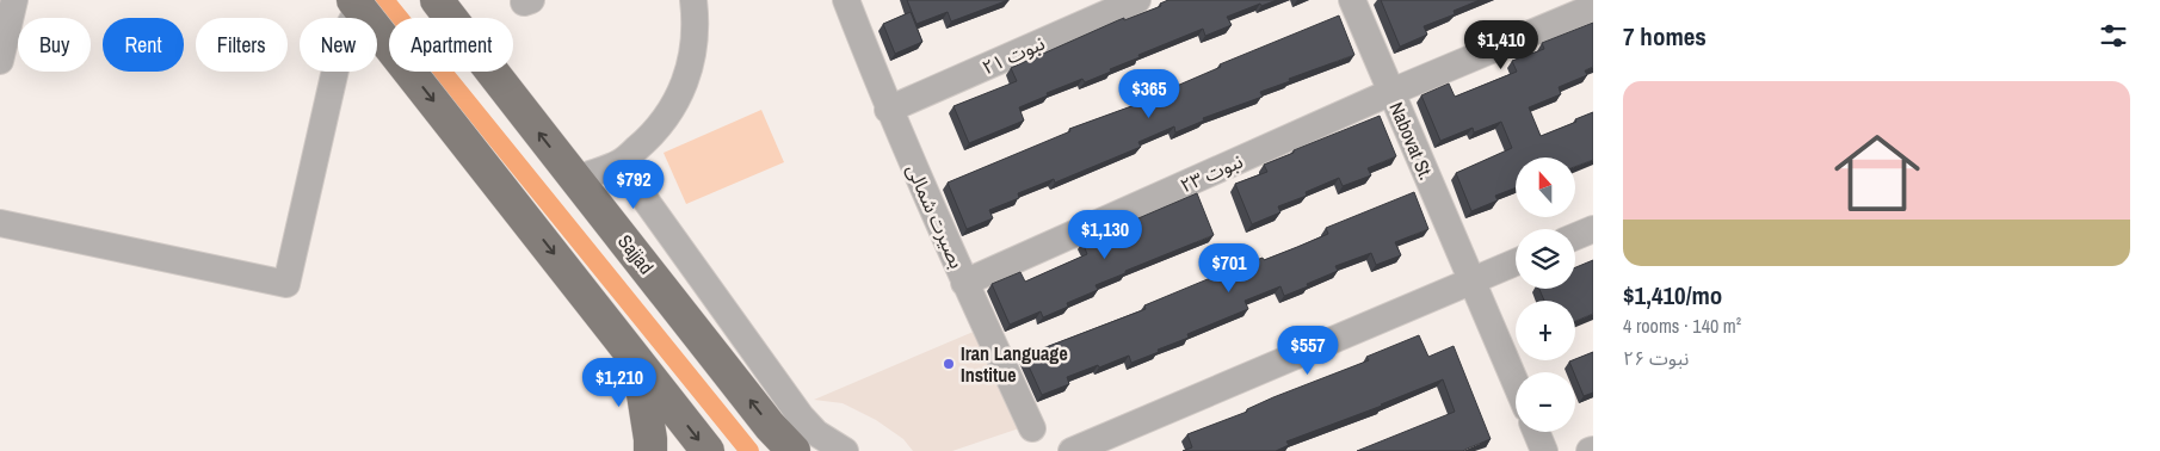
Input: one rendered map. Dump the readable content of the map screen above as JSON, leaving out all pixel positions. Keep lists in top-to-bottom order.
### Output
{
  "streets": {
    "main road": ["Sajjad"],
    "street": [
      "نبوت ۲۱",
      "Nabovat St.",
      "نبوت ۲۳",
      "بصیرت شمالی"
    ]
  },
  "crossings": [
    ["نبوت ۲۱", "بصیرت شمالی"],
    ["Nabovat St.", "نبوت ۲۳"],
    ["نبوت ۲۳", "بصیرت شمالی"]
  ],
  "places": ["Iran Language Institue"],
  "north": "top",
  "page": {
    "heading": "7 homes",
    "chip": [
      "Buy",
      "Rent",
      "Filters",
      "New",
      "Apartment"
    ],
    "price": [
      "$1,410",
      "$365",
      "$792",
      "$1,130",
      "$701",
      "$557",
      "$1,210"
    ],
    "list": [
      {
        "name": "$1,410/mo",
        "note": "4 rooms · 140 m² · نبوت ۲۶"
      }
    ],
    "map_buttons": ["+", "−"]
  }
}
